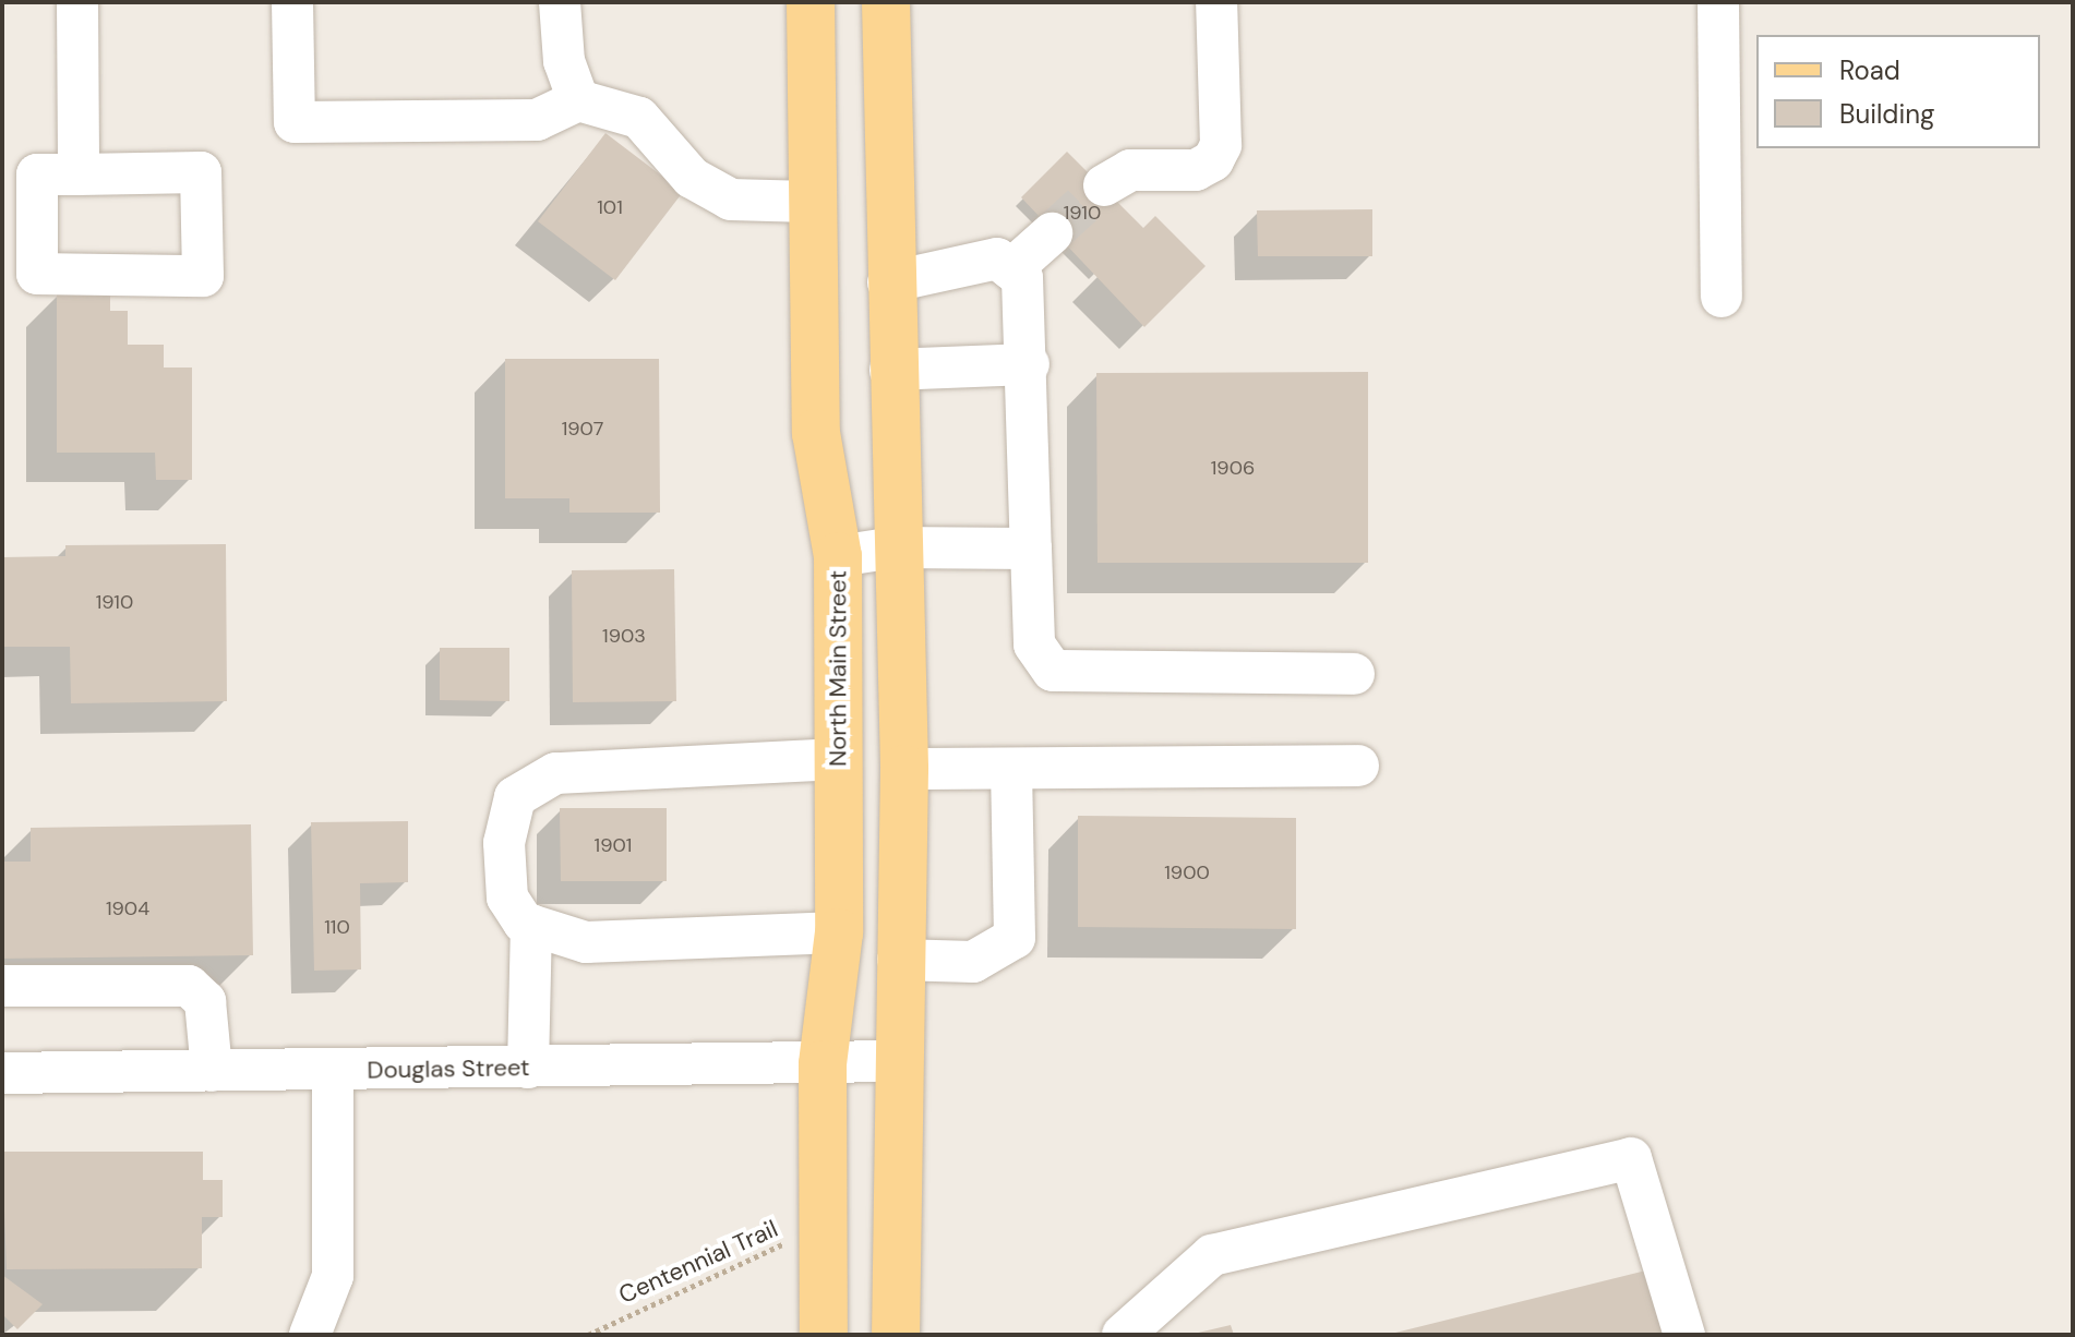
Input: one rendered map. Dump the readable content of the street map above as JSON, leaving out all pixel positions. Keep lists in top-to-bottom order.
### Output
{
  "streets": {
    "main road": ["North Main Street"],
    "street": ["Douglas Street"],
    "path": ["Centennial Trail"]
  },
  "crossings": [
    ["North Main Street", "Douglas Street"],
    ["North Main Street", "Centennial Trail"]
  ],
  "house_numbers": [
    "101",
    "1910",
    "1907",
    "1906",
    "1910",
    "1903",
    "1901",
    "1900",
    "1904",
    "110"
  ],
  "legend": ["Road", "Building"]
}
